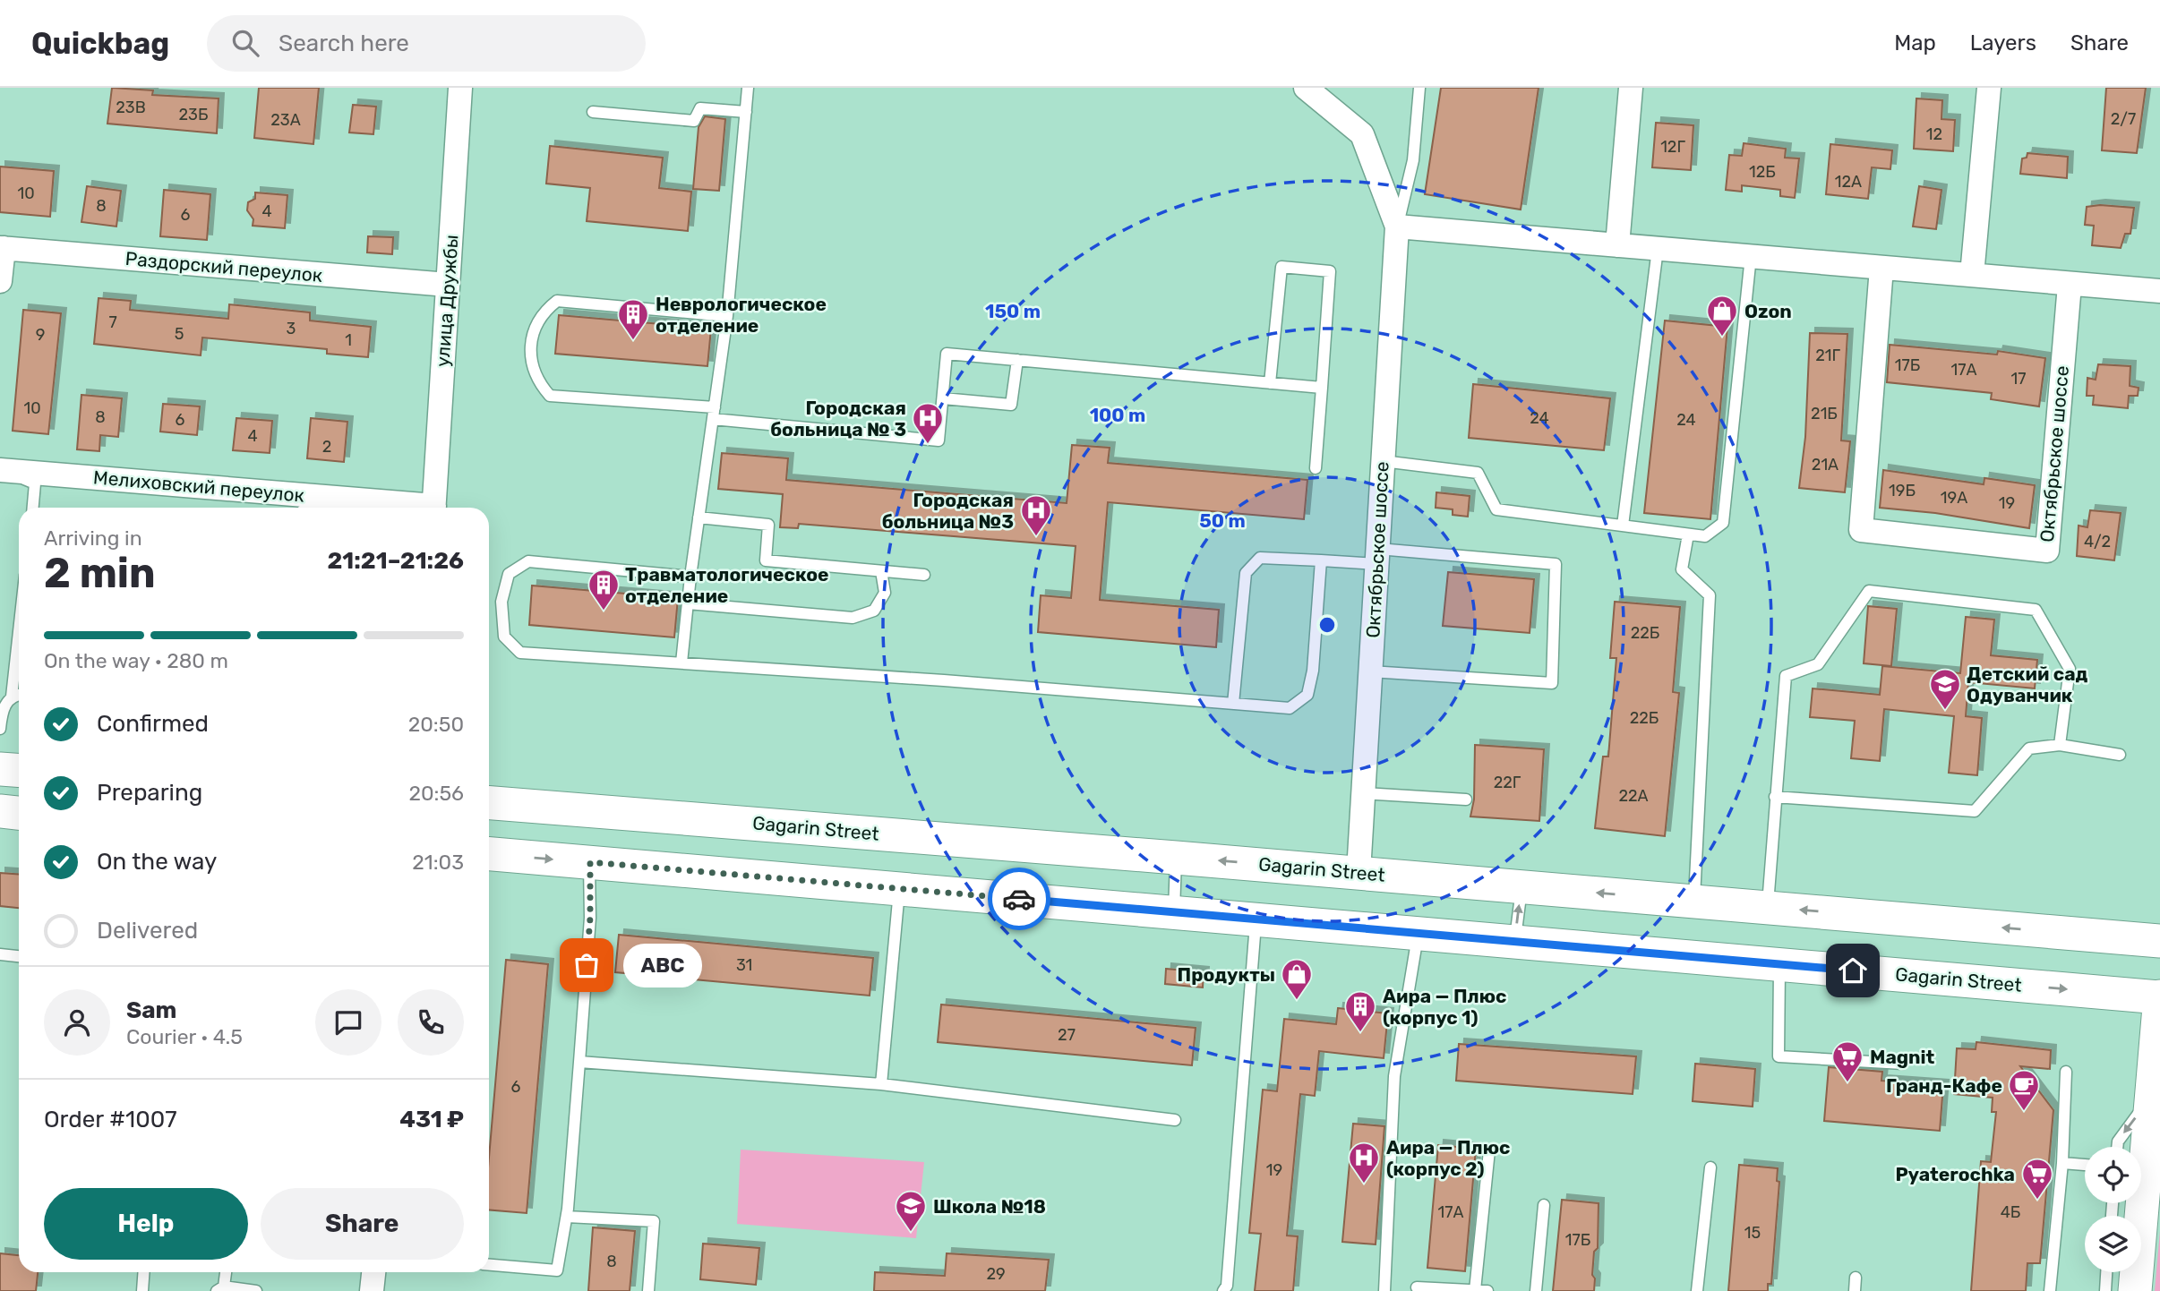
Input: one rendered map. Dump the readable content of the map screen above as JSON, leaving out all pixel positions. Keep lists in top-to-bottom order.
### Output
{
  "streets": {
    "street": [
      "Раздорский переулок",
      "улица Дружбы",
      "Октябрьское шоссе",
      "Мелиховский переулок",
      "Gagarin Street"
    ]
  },
  "crossings": [
    ["Раздорский переулок", "улица Дружбы"],
    ["Октябрьское шоссе", "Gagarin Street"]
  ],
  "places": {
    "shop": ["Ozon", "Продукты"],
    "building": ["Неврологическое отделение", "Травматологическое отделение", "Аира — Плюс (корпус 1)"],
    "hospital": ["Городская больница № 3", "Городская больница №3", "Аира — Плюс (корпус 2)"],
    "school or university": ["Детский сад Одуванчик", "Школа №18"],
    "other": ["ABC"],
    "supermarket": ["Magnit", "Pyaterochka"],
    "cafe": ["Гранд-Кафе"]
  },
  "house_numbers": [
    "23В",
    "23Б",
    "2/7",
    "23А",
    "12",
    "12Г",
    "12Б",
    "12А",
    "10",
    "8",
    "4",
    "6",
    "7",
    "3",
    "5",
    "9",
    "1",
    "21Г",
    "17Б",
    "17А",
    "17",
    "10",
    "21Б",
    "8",
    "24",
    "6",
    "24",
    "4",
    "2",
    "21А",
    "19Б",
    "19А",
    "19",
    "4/2",
    "22Б",
    "22Б",
    "22Г",
    "22А",
    "31",
    "27",
    "6",
    "19",
    "17А",
    "4Б",
    "15",
    "17Б",
    "8",
    "29"
  ],
  "page": {
    "header": "Quickbag",
    "search": "Search here",
    "nav": ["Map", "Layers", "Share"],
    "heading": ["2 min", "Arriving in", "21:21–21:26"],
    "panel": [
      "Sam",
      "Courier · 4.5",
      "Order #1007",
      "431 ₽"
    ],
    "bar": "On the way · 280 m",
    "list": [
      ["Confirmed", "20:50"],
      ["Preparing", "20:56"],
      ["On the way", "21:03"],
      "Delivered"
    ],
    "bubble": "ABC",
    "buttons": ["Help", "Share"]
  },
  "rings": ["150 m", "100 m", "50 m"]
}
